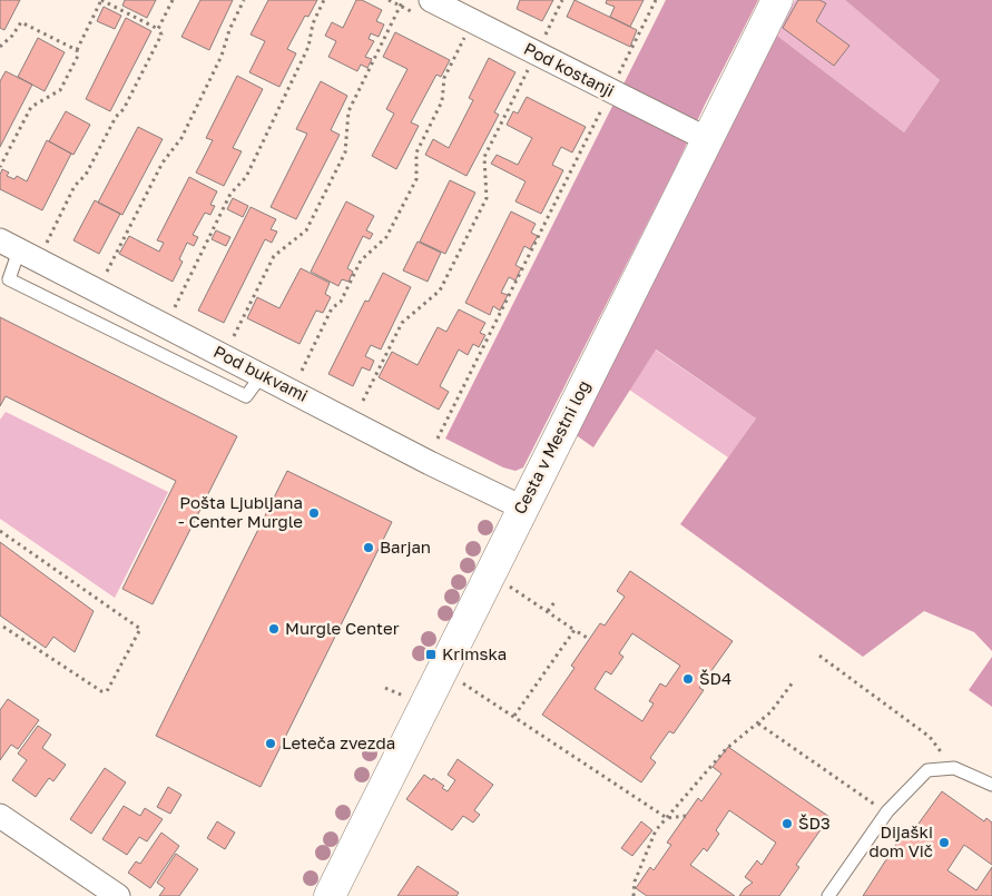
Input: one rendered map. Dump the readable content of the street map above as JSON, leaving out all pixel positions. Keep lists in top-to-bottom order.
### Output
{
  "streets": {
    "street": ["Pod kostanji", "Pod bukvami", "Cesta v Mestni log"]
  },
  "crossings": [
    ["Pod kostanji", "Cesta v Mestni log"],
    ["Pod bukvami", "Cesta v Mestni log"]
  ],
  "places": {
    "other": [
      "Pošta Ljubljana - Center Murgle",
      "Barjan",
      "Murgle Center",
      "ŠD4",
      "Leteča zvezda",
      "ŠD3",
      "Dijaški dom Vič"
    ],
    "transit": ["Krimska"]
  }
}
